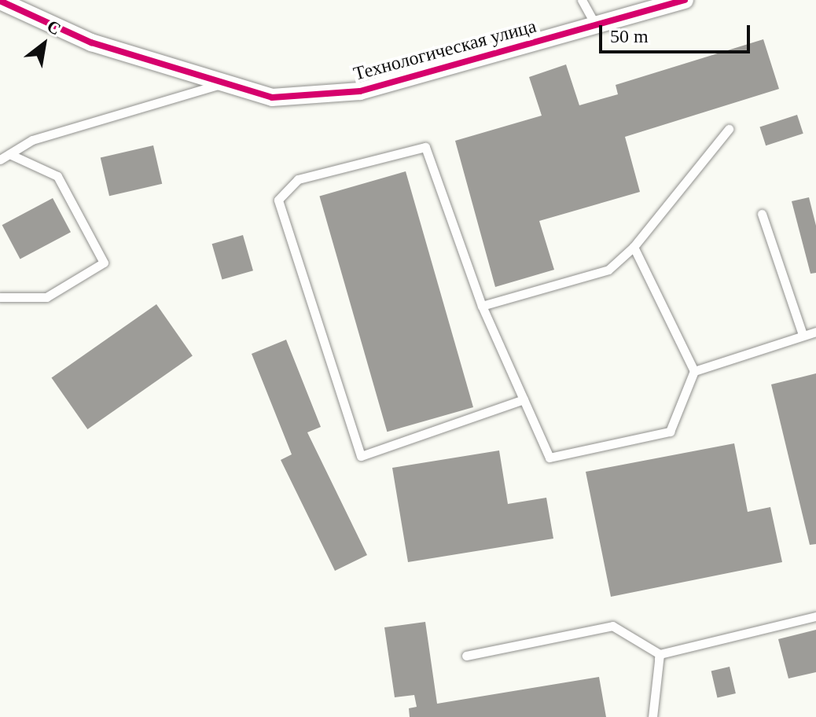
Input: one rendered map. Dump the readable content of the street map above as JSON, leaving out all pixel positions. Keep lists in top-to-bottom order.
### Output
{
  "streets": {
    "street": ["Технологическая улица"]
  },
  "scale_bar": "50 m",
  "north": "top right"
}
